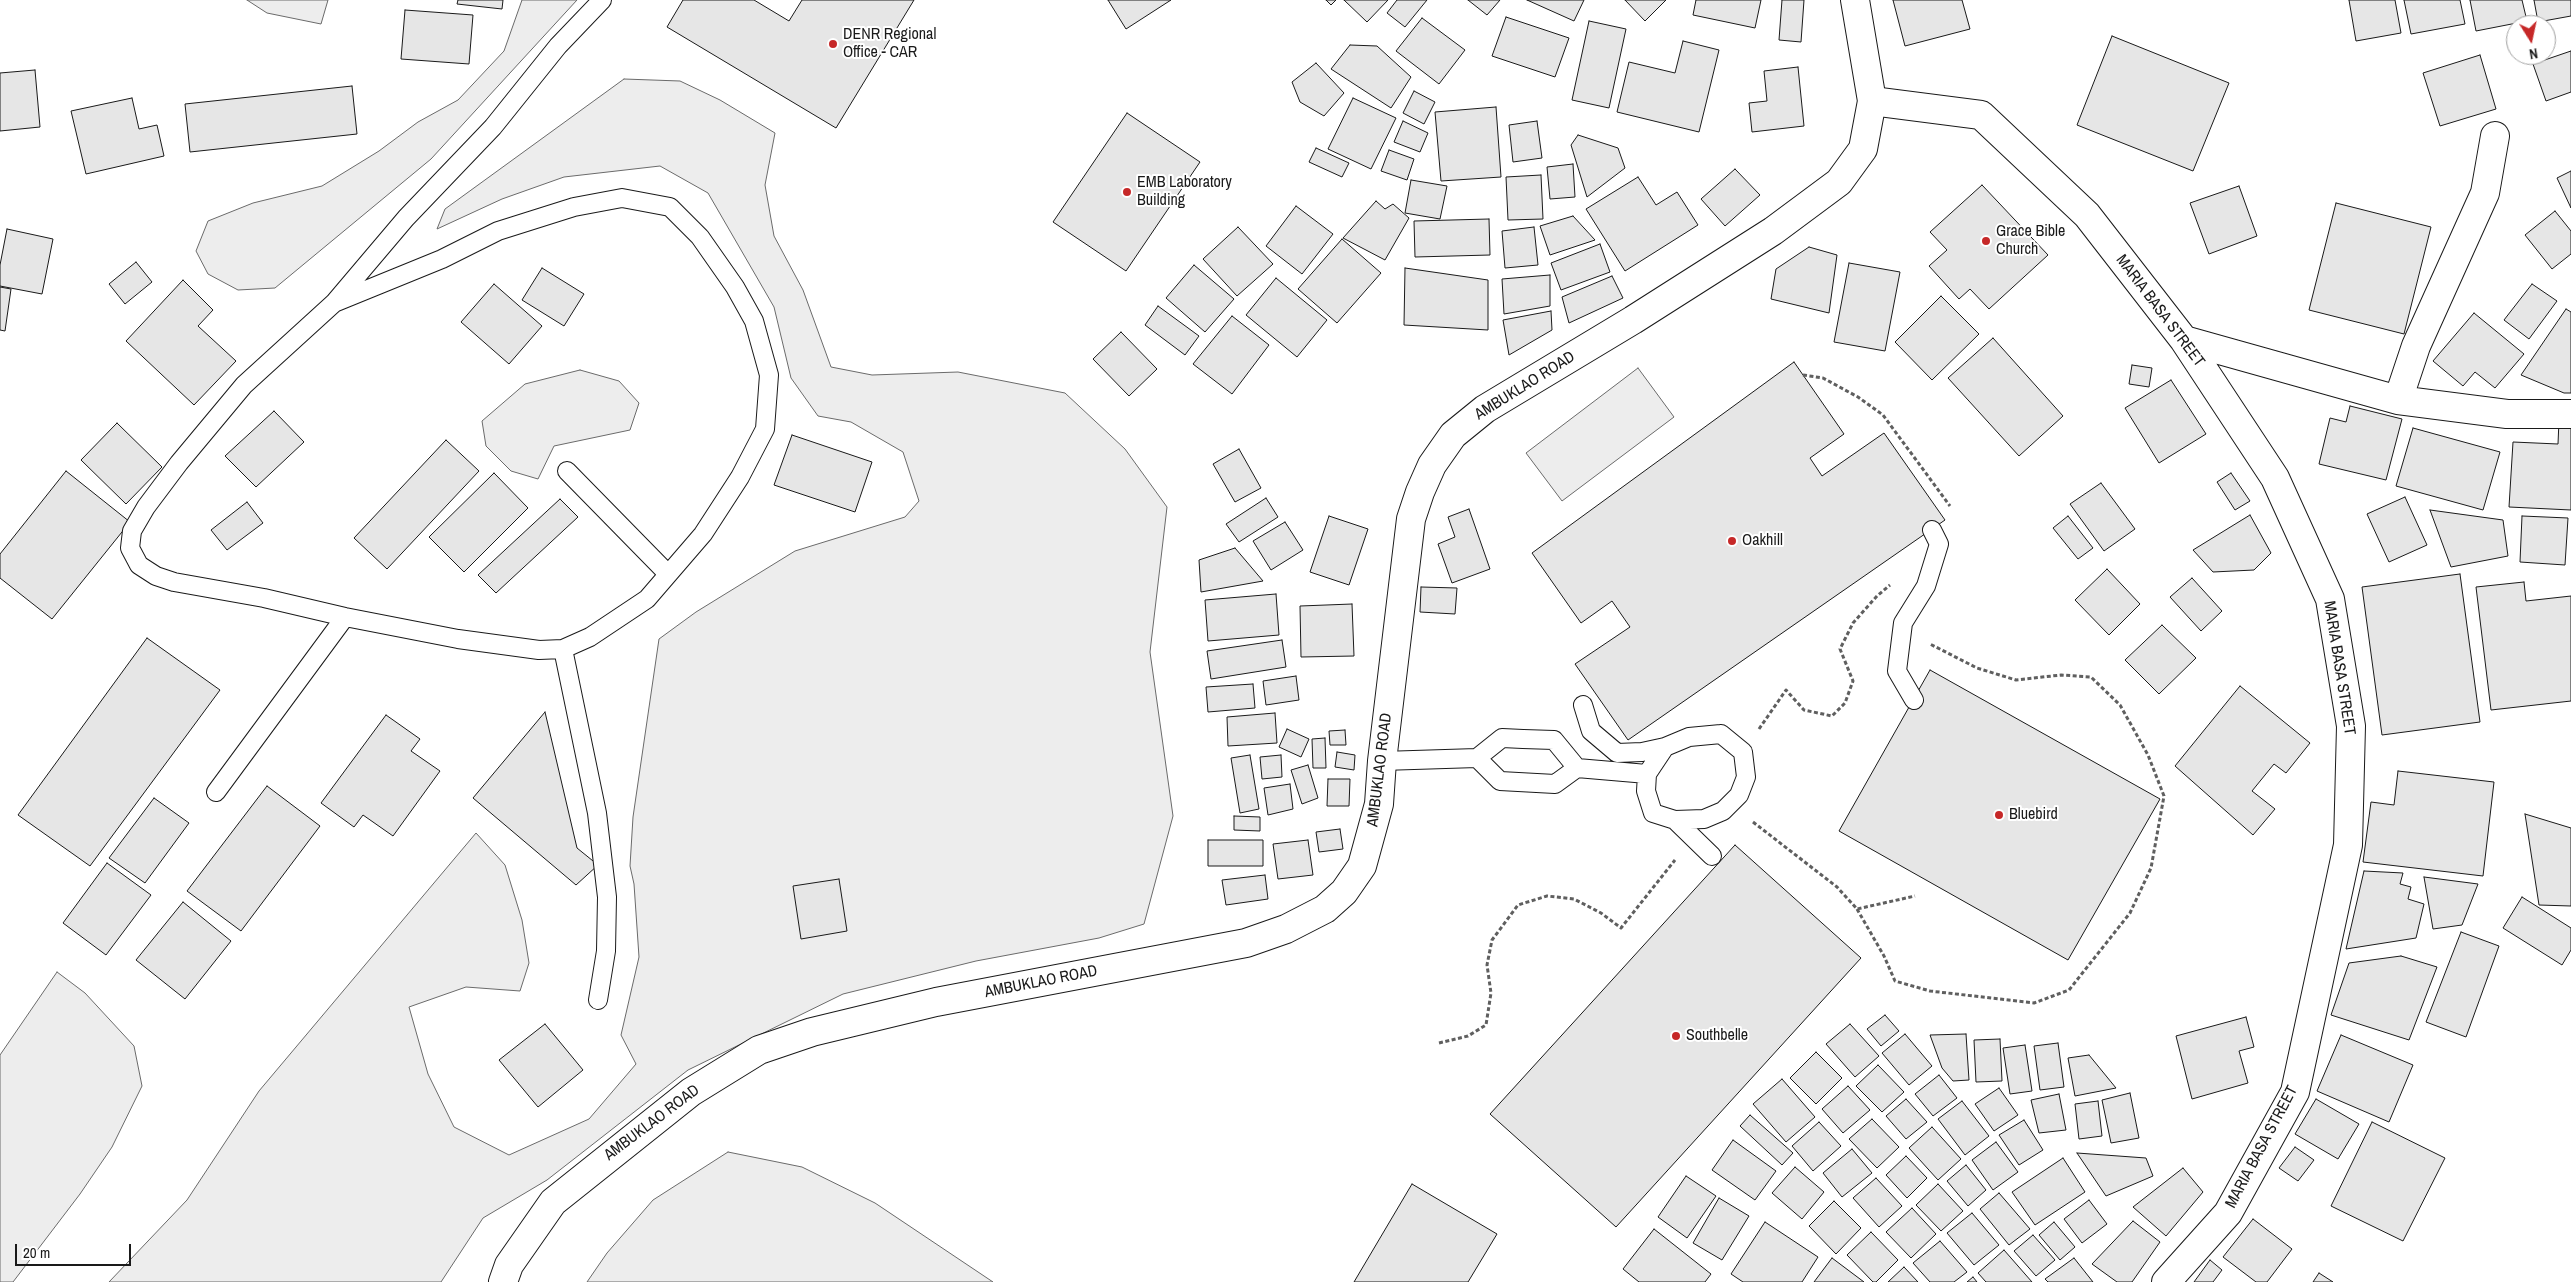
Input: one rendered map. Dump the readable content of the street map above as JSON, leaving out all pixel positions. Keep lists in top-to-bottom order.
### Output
{
  "streets": {
    "street": ["MARIA BASA STREET", "AMBUKLAO ROAD"]
  },
  "crossings": [
    ["MARIA BASA STREET", "AMBUKLAO ROAD"]
  ],
  "places": [
    "DENR Regional Office - CAR",
    "EMB Laboratory Building",
    "Grace Bible Church",
    "Oakhill",
    "Bluebird",
    "Southbelle"
  ],
  "scale_bar": "20 m",
  "north": "bottom"
}
